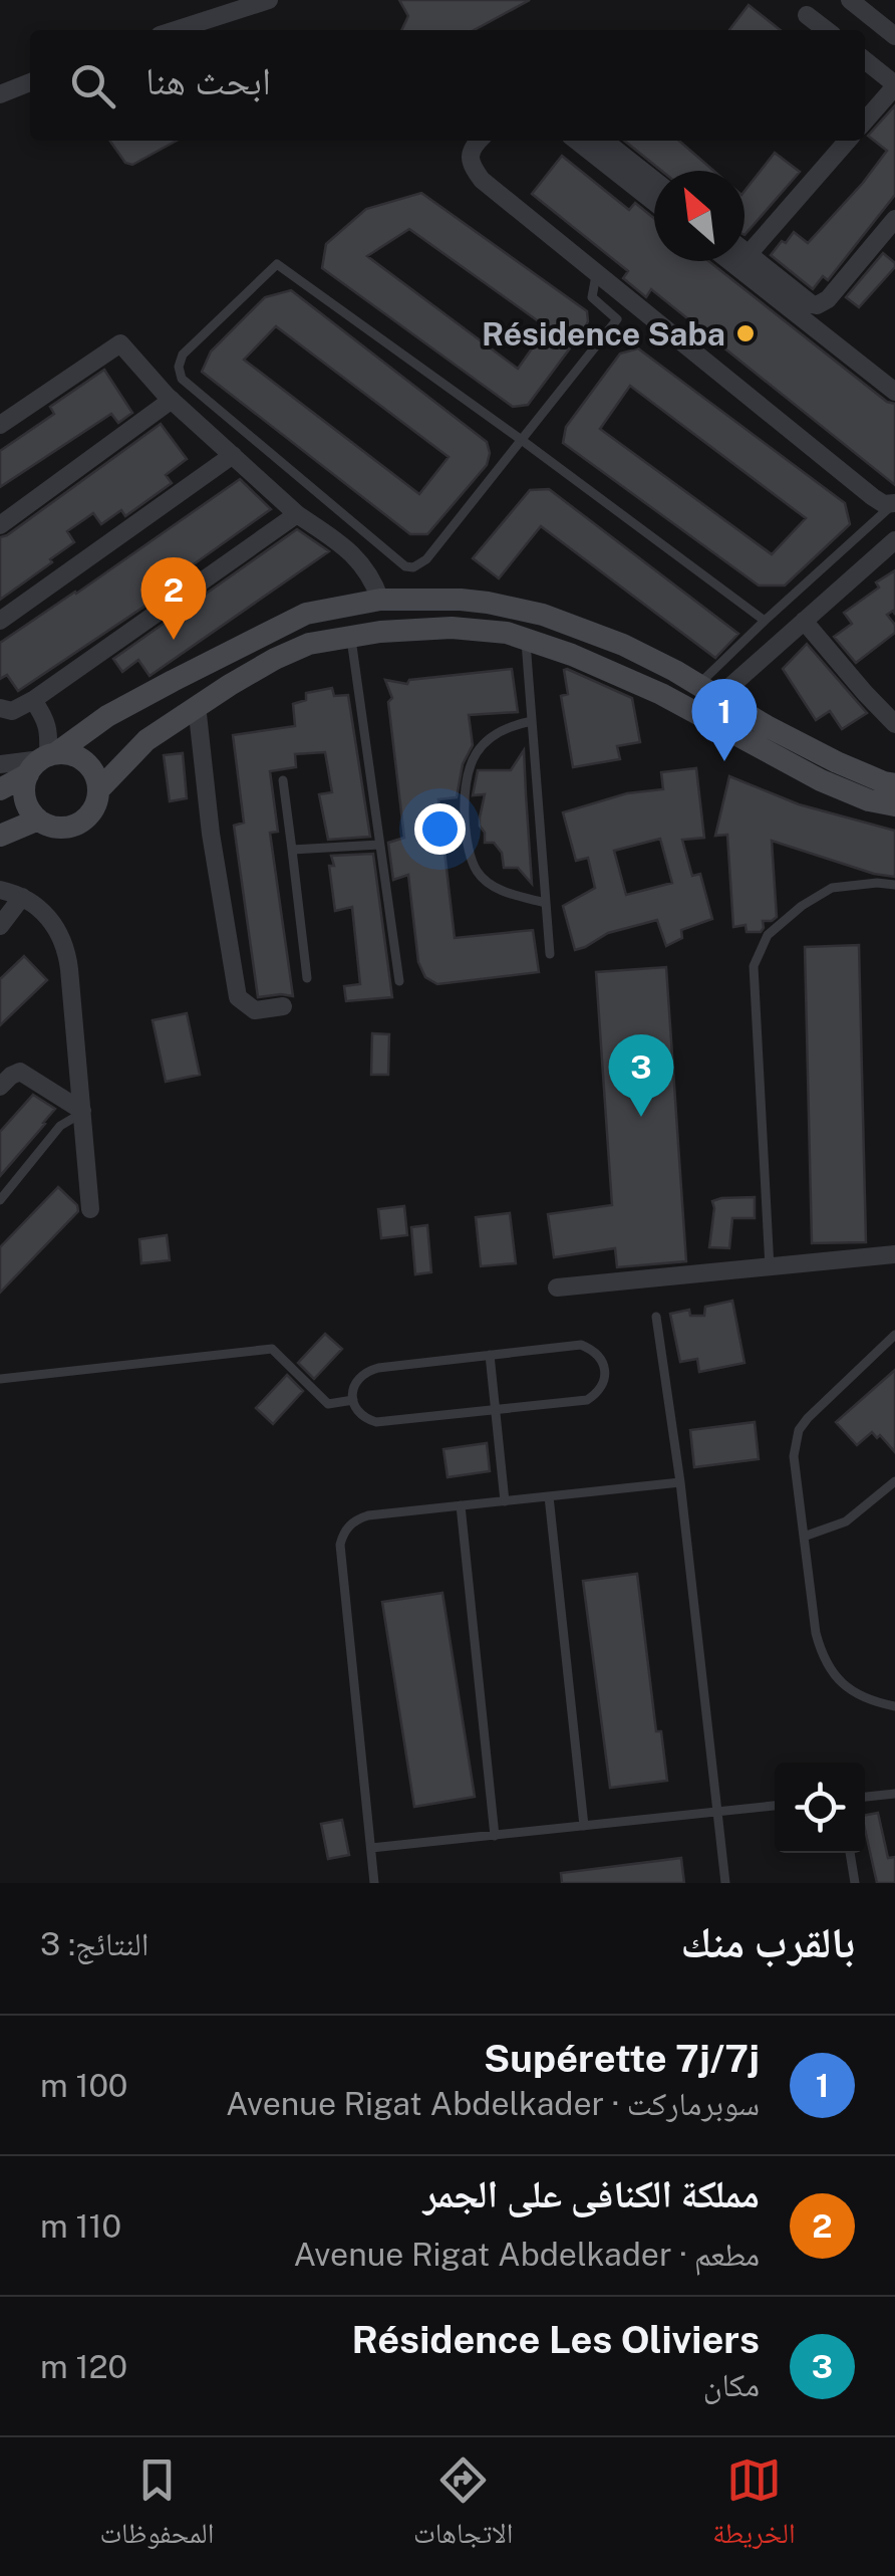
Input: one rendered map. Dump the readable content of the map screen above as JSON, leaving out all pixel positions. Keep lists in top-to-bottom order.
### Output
{
  "places": ["Résidence Saba"],
  "north": "top left",
  "page": {
    "search": "ابحث هنا",
    "pins": ["2", "1", "3"],
    "heading": ["بالقرب منك", "النتائج: 3"],
    "list": [
      {
        "mark": "1",
        "name": "Supérette 7j/7j",
        "note": "سوبرماركت · Avenue Rigat Abdelkader",
        "value": "100 m"
      },
      {
        "mark": "2",
        "name": "مملكة الكنافى على الجمر",
        "note": "مطعم · Avenue Rigat Abdelkader",
        "value": "110 m"
      },
      {
        "mark": "3",
        "name": "Résidence Les Oliviers",
        "note": "مكان",
        "value": "120 m"
      }
    ],
    "nav": ["الخريطة", "الاتجاهات", "المحفوظات"]
  }
}
